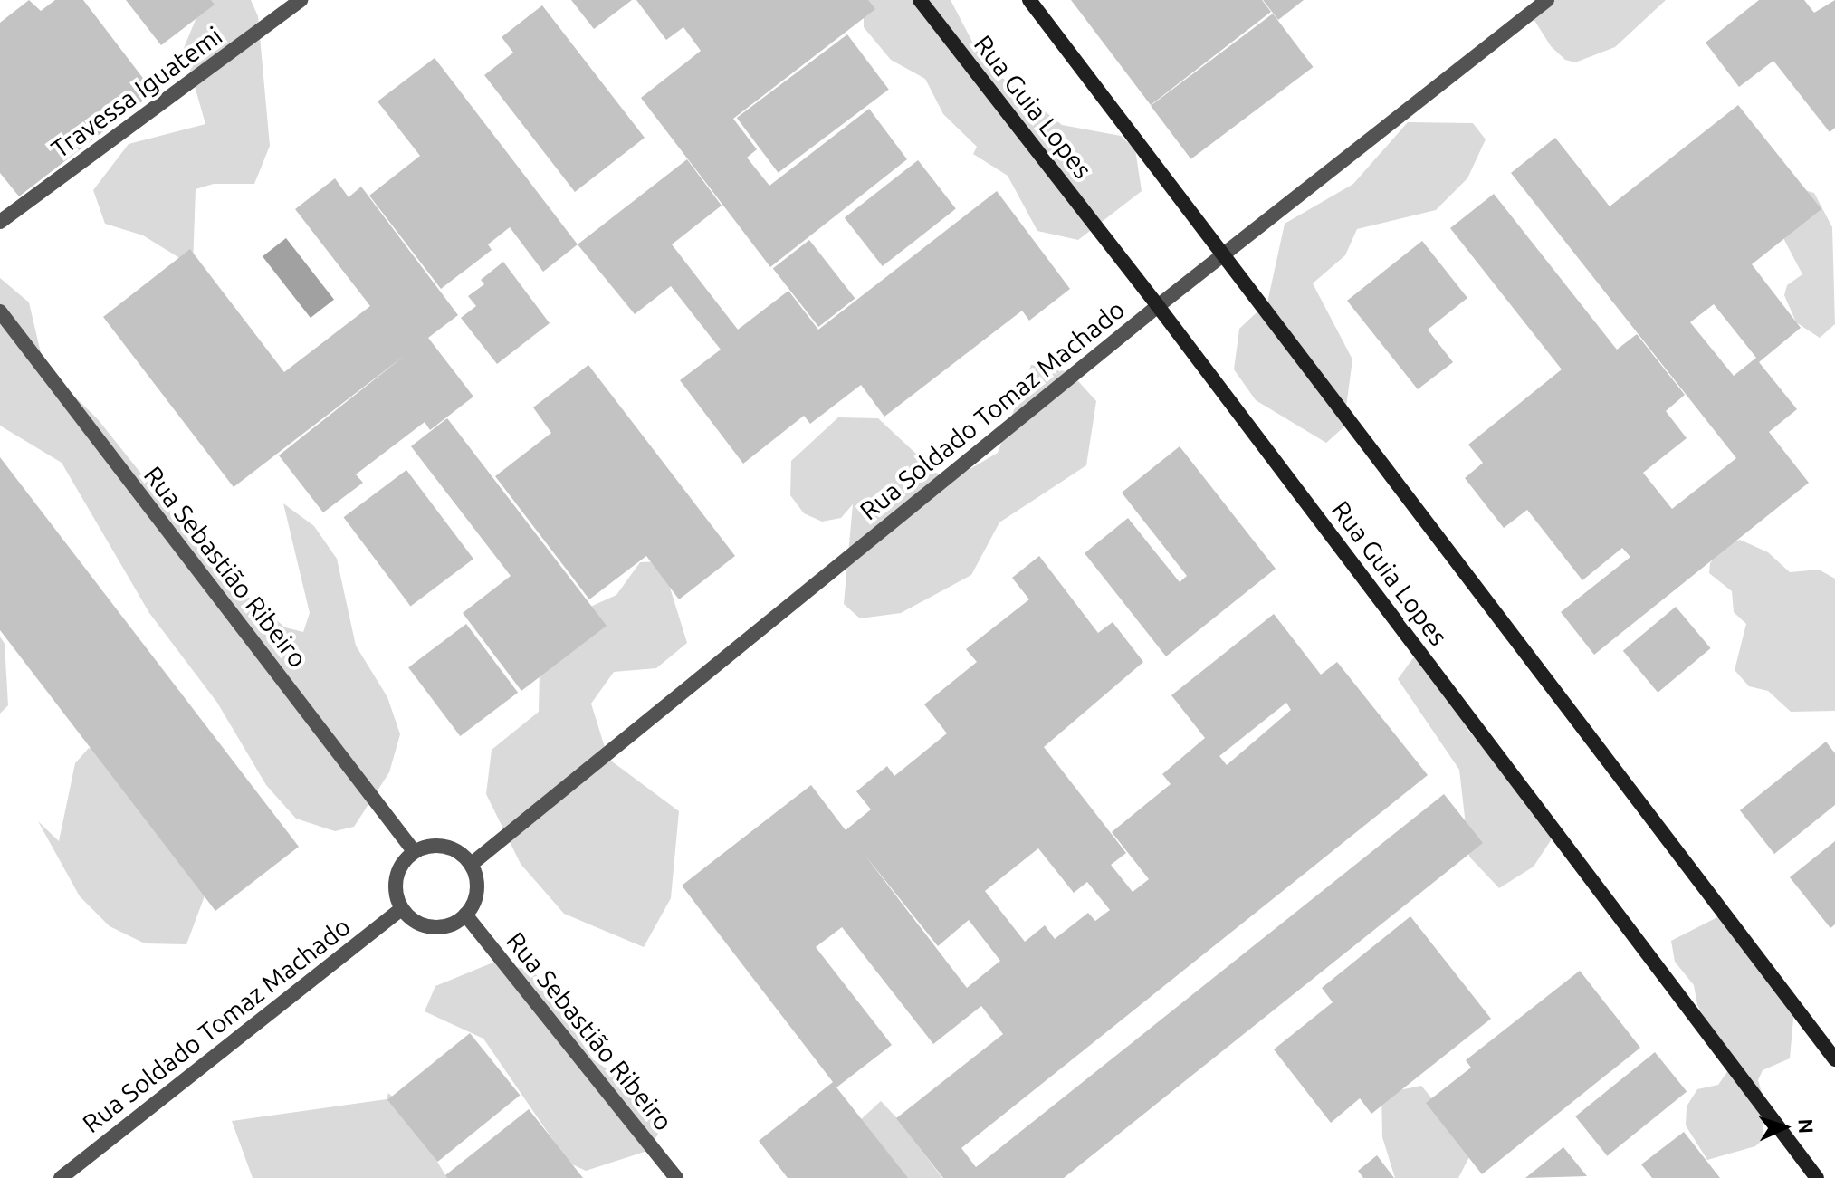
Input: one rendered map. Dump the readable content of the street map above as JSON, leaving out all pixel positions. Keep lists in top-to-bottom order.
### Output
{
  "streets": {
    "main road": ["Rua Guia Lopes"],
    "street": ["Travessa Iguatemi", "Rua Soldado Tomaz Machado", "Rua Sebastião Ribeiro"]
  },
  "crossings": [
    ["Rua Guia Lopes", "Rua Soldado Tomaz Machado"],
    ["Rua Soldado Tomaz Machado", "Rua Sebastião Ribeiro"]
  ],
  "north": "right"
}
